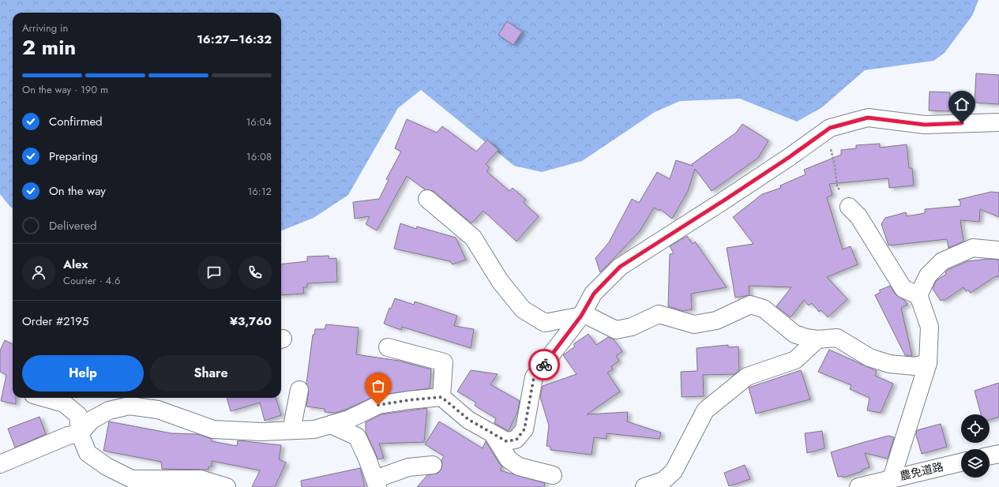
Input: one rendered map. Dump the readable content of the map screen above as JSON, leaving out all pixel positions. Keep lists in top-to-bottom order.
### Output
{
  "streets": {
    "street": ["農免道路"]
  },
  "page": {
    "heading": ["2 min", "Arriving in", "16:27–16:32"],
    "panel": [
      "Alex",
      "Courier · 4.6",
      "Order #2195",
      "¥3,760"
    ],
    "bar": "On the way · 190 m",
    "list": [
      ["Confirmed", "16:04"],
      ["Preparing", "16:08"],
      ["On the way", "16:12"],
      "Delivered"
    ],
    "buttons": ["Help", "Share"]
  }
}
